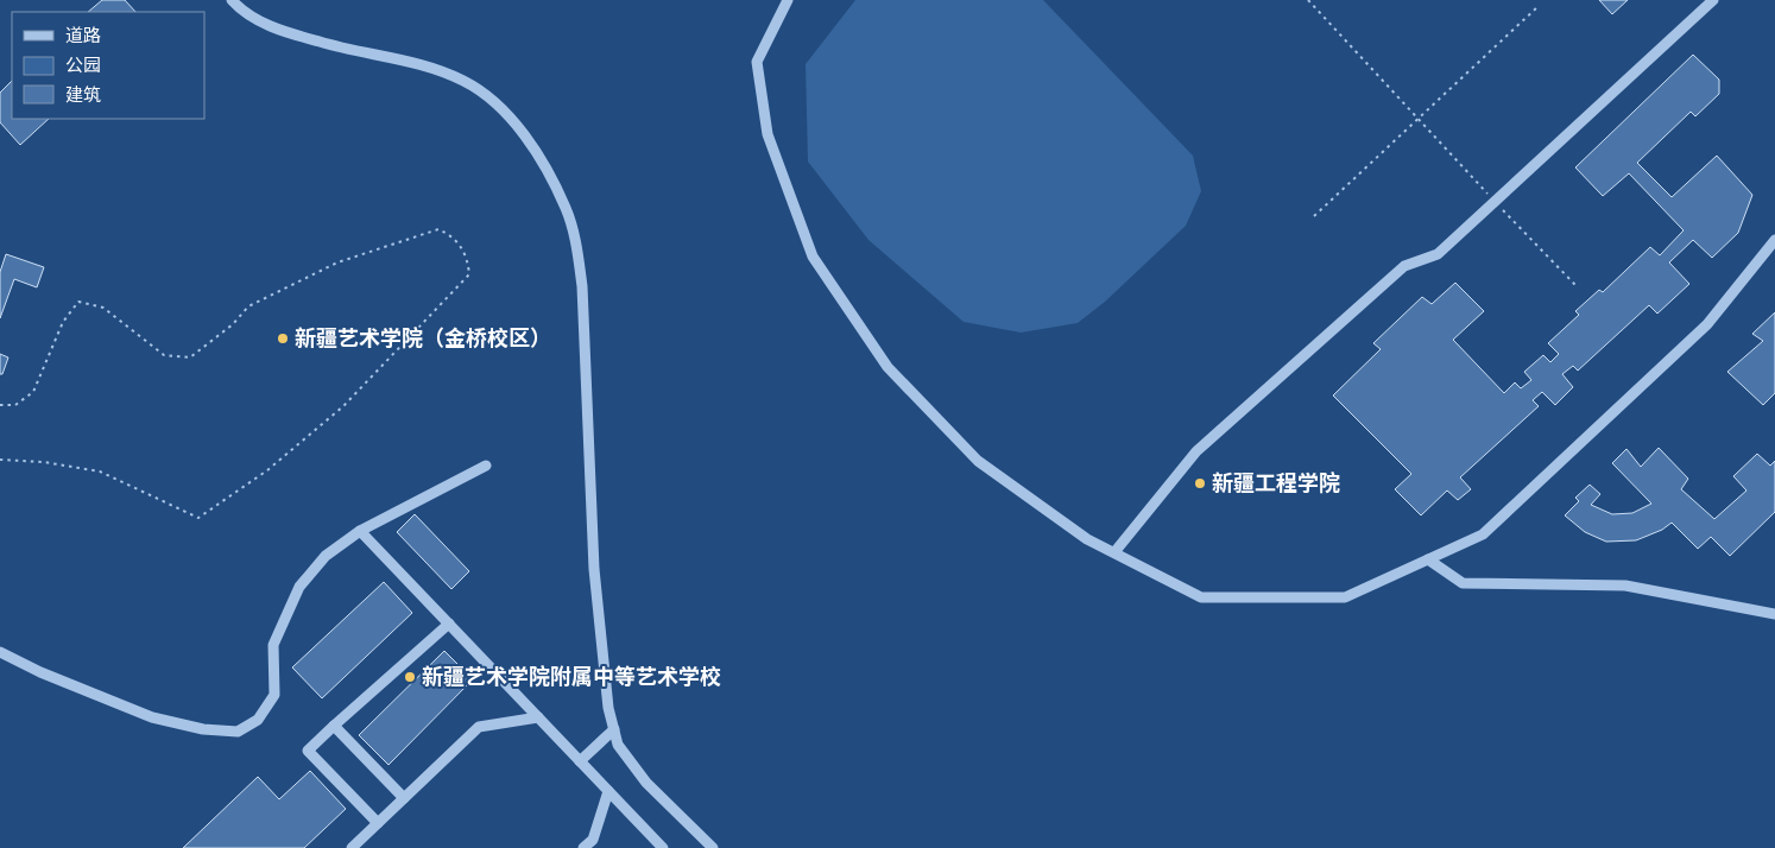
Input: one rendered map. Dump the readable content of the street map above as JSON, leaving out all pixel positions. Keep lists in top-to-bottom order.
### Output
{
  "places": ["新疆艺术学院（金桥校区）", "新疆工程学院", "新疆艺术学院附属中等艺术学校"],
  "legend": ["道路", "公园", "建筑"]
}
